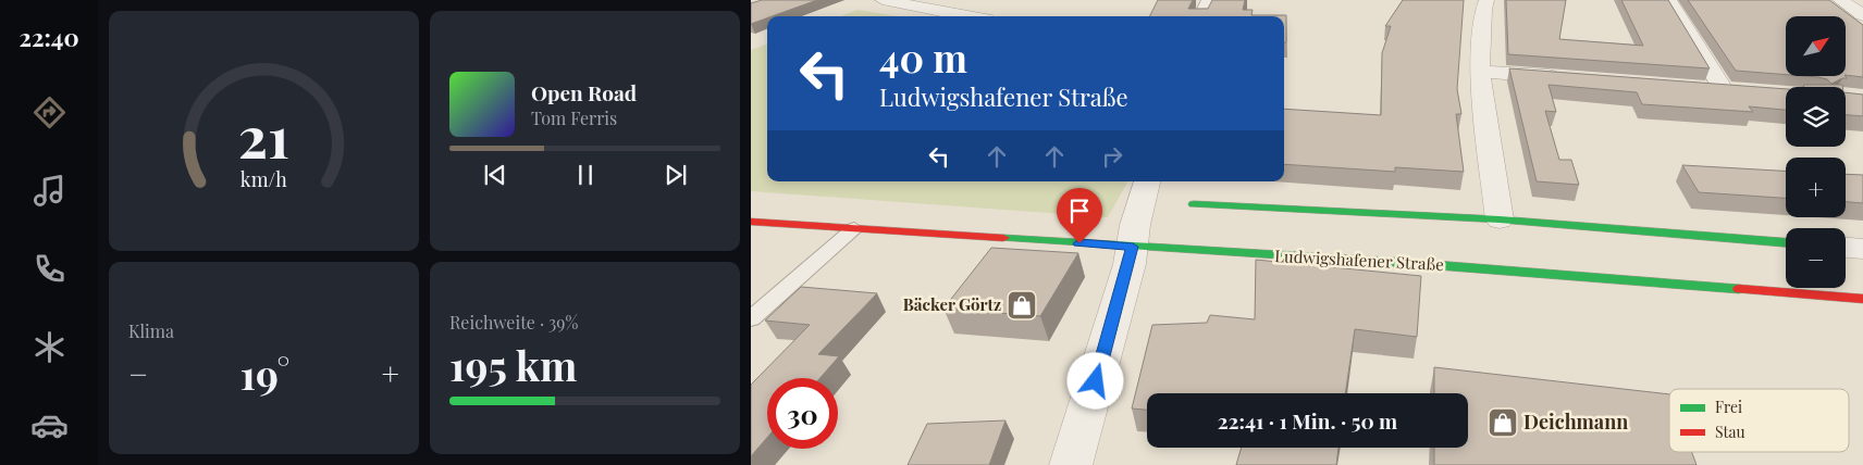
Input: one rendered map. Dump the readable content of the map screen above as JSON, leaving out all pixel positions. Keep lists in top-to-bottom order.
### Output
{
  "streets": {
    "main road": ["Ludwigshafener Straße"]
  },
  "places": {
    "shop": ["Bäcker Görtz", "Deichmann"]
  },
  "legend": ["Frei", "Stau"],
  "north": "top right",
  "page": {
    "tabs": "22:40",
    "map_buttons": ["+", "−"],
    "turn": ["40 m", "Ludwigshafener Straße"],
    "song": ["Open Road", "Tom Ferris"],
    "tile": [
      "Klima",
      ["Reichweite · 39%", "195 km"]
    ],
    "heat": ["−", "19°", "+"],
    "limit": "30",
    "trip": "22:41 · 1 Min. · 50 m",
    "gauge": ["21", "km/h"]
  }
}
